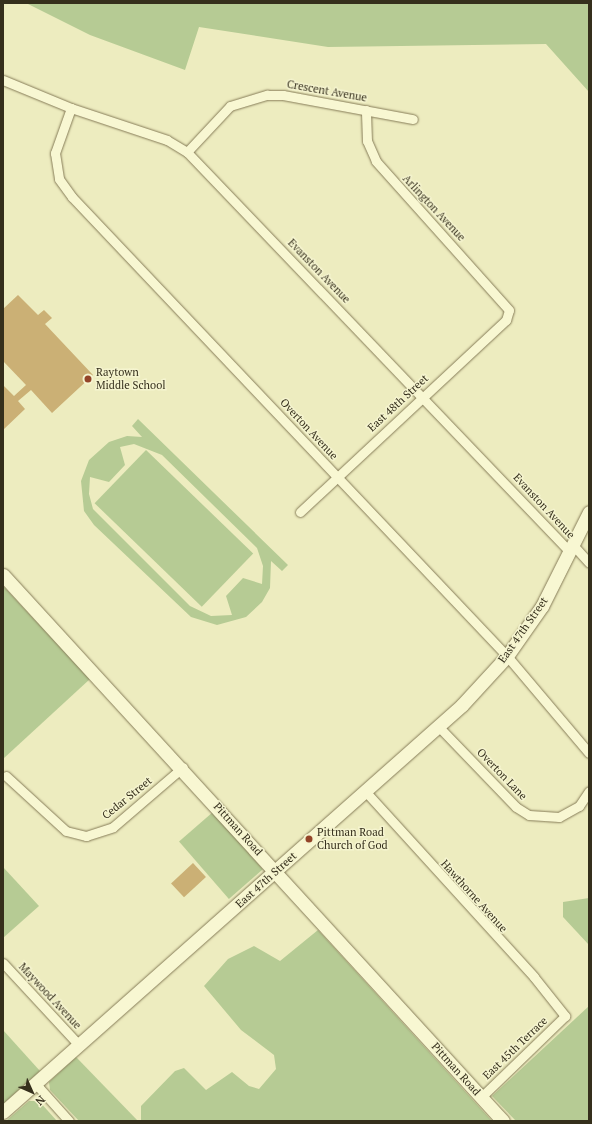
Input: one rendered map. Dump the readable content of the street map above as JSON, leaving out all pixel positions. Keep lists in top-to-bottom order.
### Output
{
  "streets": {
    "main road": ["East 47th Street", "Pittman Road"],
    "street": [
      "Crescent Avenue",
      "Arlington Avenue",
      "Evanston Avenue",
      "East 48th Street",
      "Overton Avenue",
      "Overton Lane",
      "Cedar Street",
      "Hawthorne Avenue",
      "Maywood Avenue",
      "East 45th Terrace"
    ]
  },
  "crossings": [
    ["Crescent Avenue", "Arlington Avenue"],
    ["Crescent Avenue", "Evanston Avenue"],
    ["Arlington Avenue", "East 48th Street"],
    ["Evanston Avenue", "East 48th Street"],
    ["Evanston Avenue", "Overton Avenue"],
    ["Evanston Avenue", "East 47th Street"],
    ["East 48th Street", "Overton Avenue"],
    ["Overton Avenue", "East 47th Street"],
    ["East 47th Street", "Overton Lane"],
    ["East 47th Street", "Pittman Road"],
    ["East 47th Street", "Hawthorne Avenue"],
    ["East 47th Street", "Maywood Avenue"],
    ["Cedar Street", "Pittman Road"],
    ["Pittman Road", "East 45th Terrace"],
    ["Hawthorne Avenue", "East 45th Terrace"]
  ],
  "places": ["Raytown Middle School", "Pittman Road Church of God"],
  "north": "bottom right"
}
